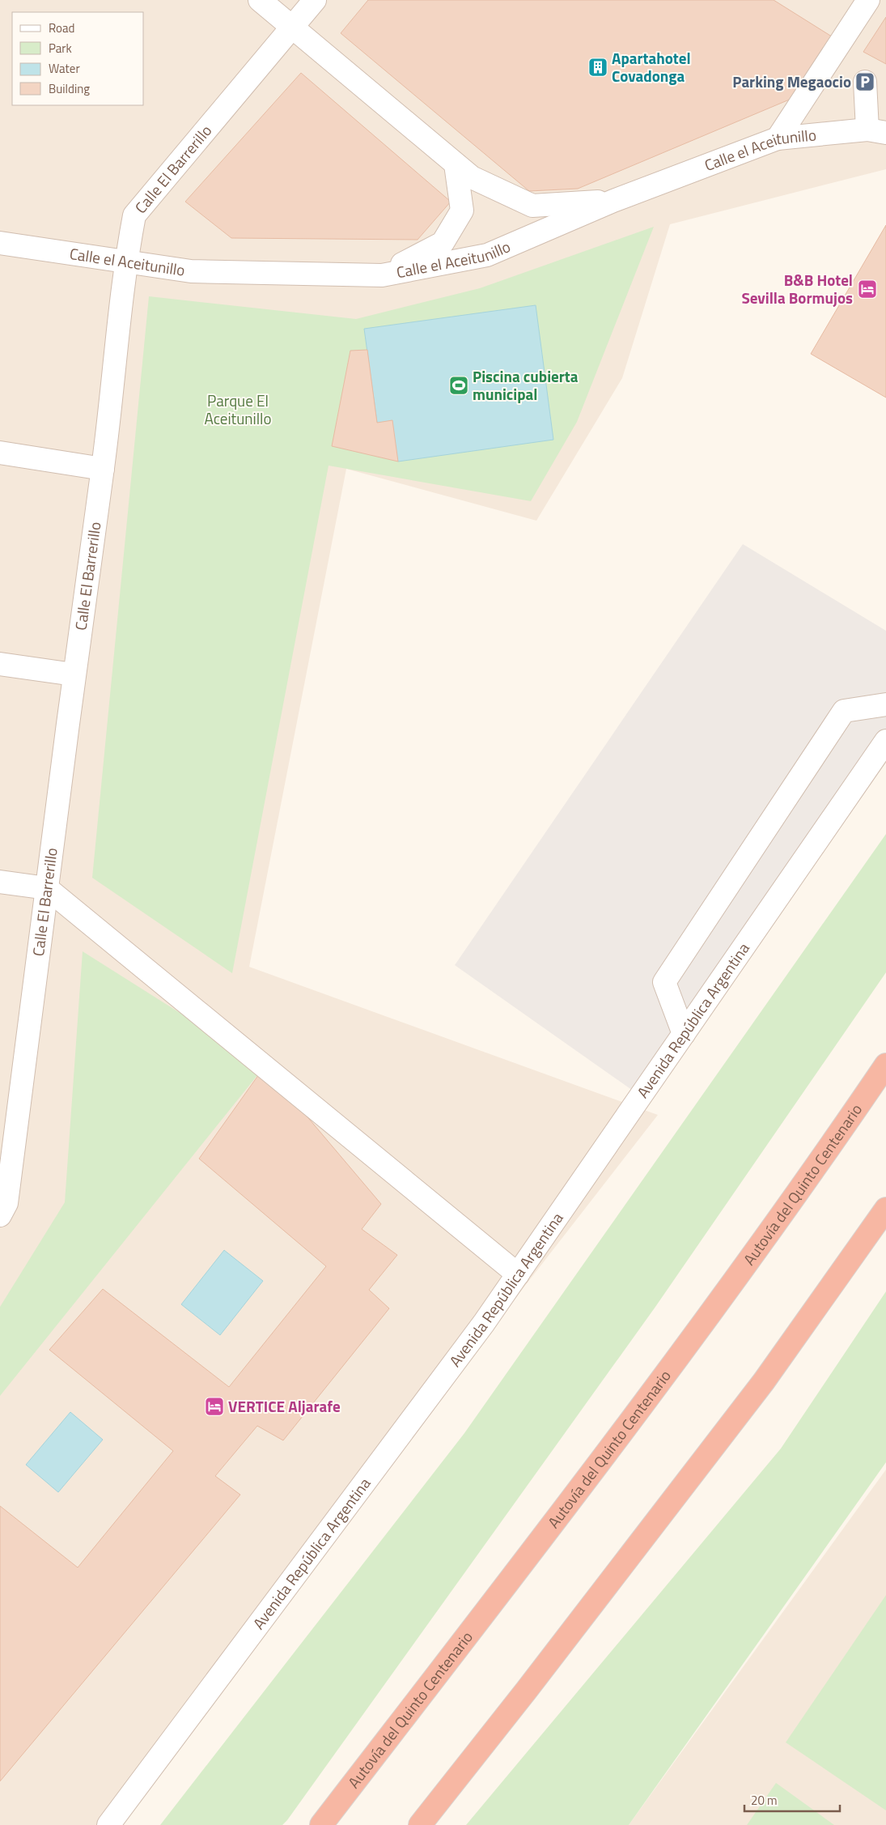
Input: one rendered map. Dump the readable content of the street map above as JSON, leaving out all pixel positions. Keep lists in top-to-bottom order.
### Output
{
  "streets": {
    "highway": ["Autovía del Quinto Centenario"],
    "street": ["Calle el Aceitunillo", "Calle El Barrerillo", "Avenida República Argentina"]
  },
  "crossings": [
    ["Calle el Aceitunillo", "Calle El Barrerillo"]
  ],
  "parks": ["Parque El Aceitunillo"],
  "places": {
    "building": ["Apartahotel Covadonga"],
    "parking": ["Parking Megaocio"],
    "hotel": ["B&B Hotel Sevilla Bormujos", "VERTICE Aljarafe"],
    "sports": ["Piscina cubierta municipal"]
  },
  "legend": [
    "Road",
    "Park",
    "Water",
    "Building"
  ],
  "scale_bar": "20 m"
}
